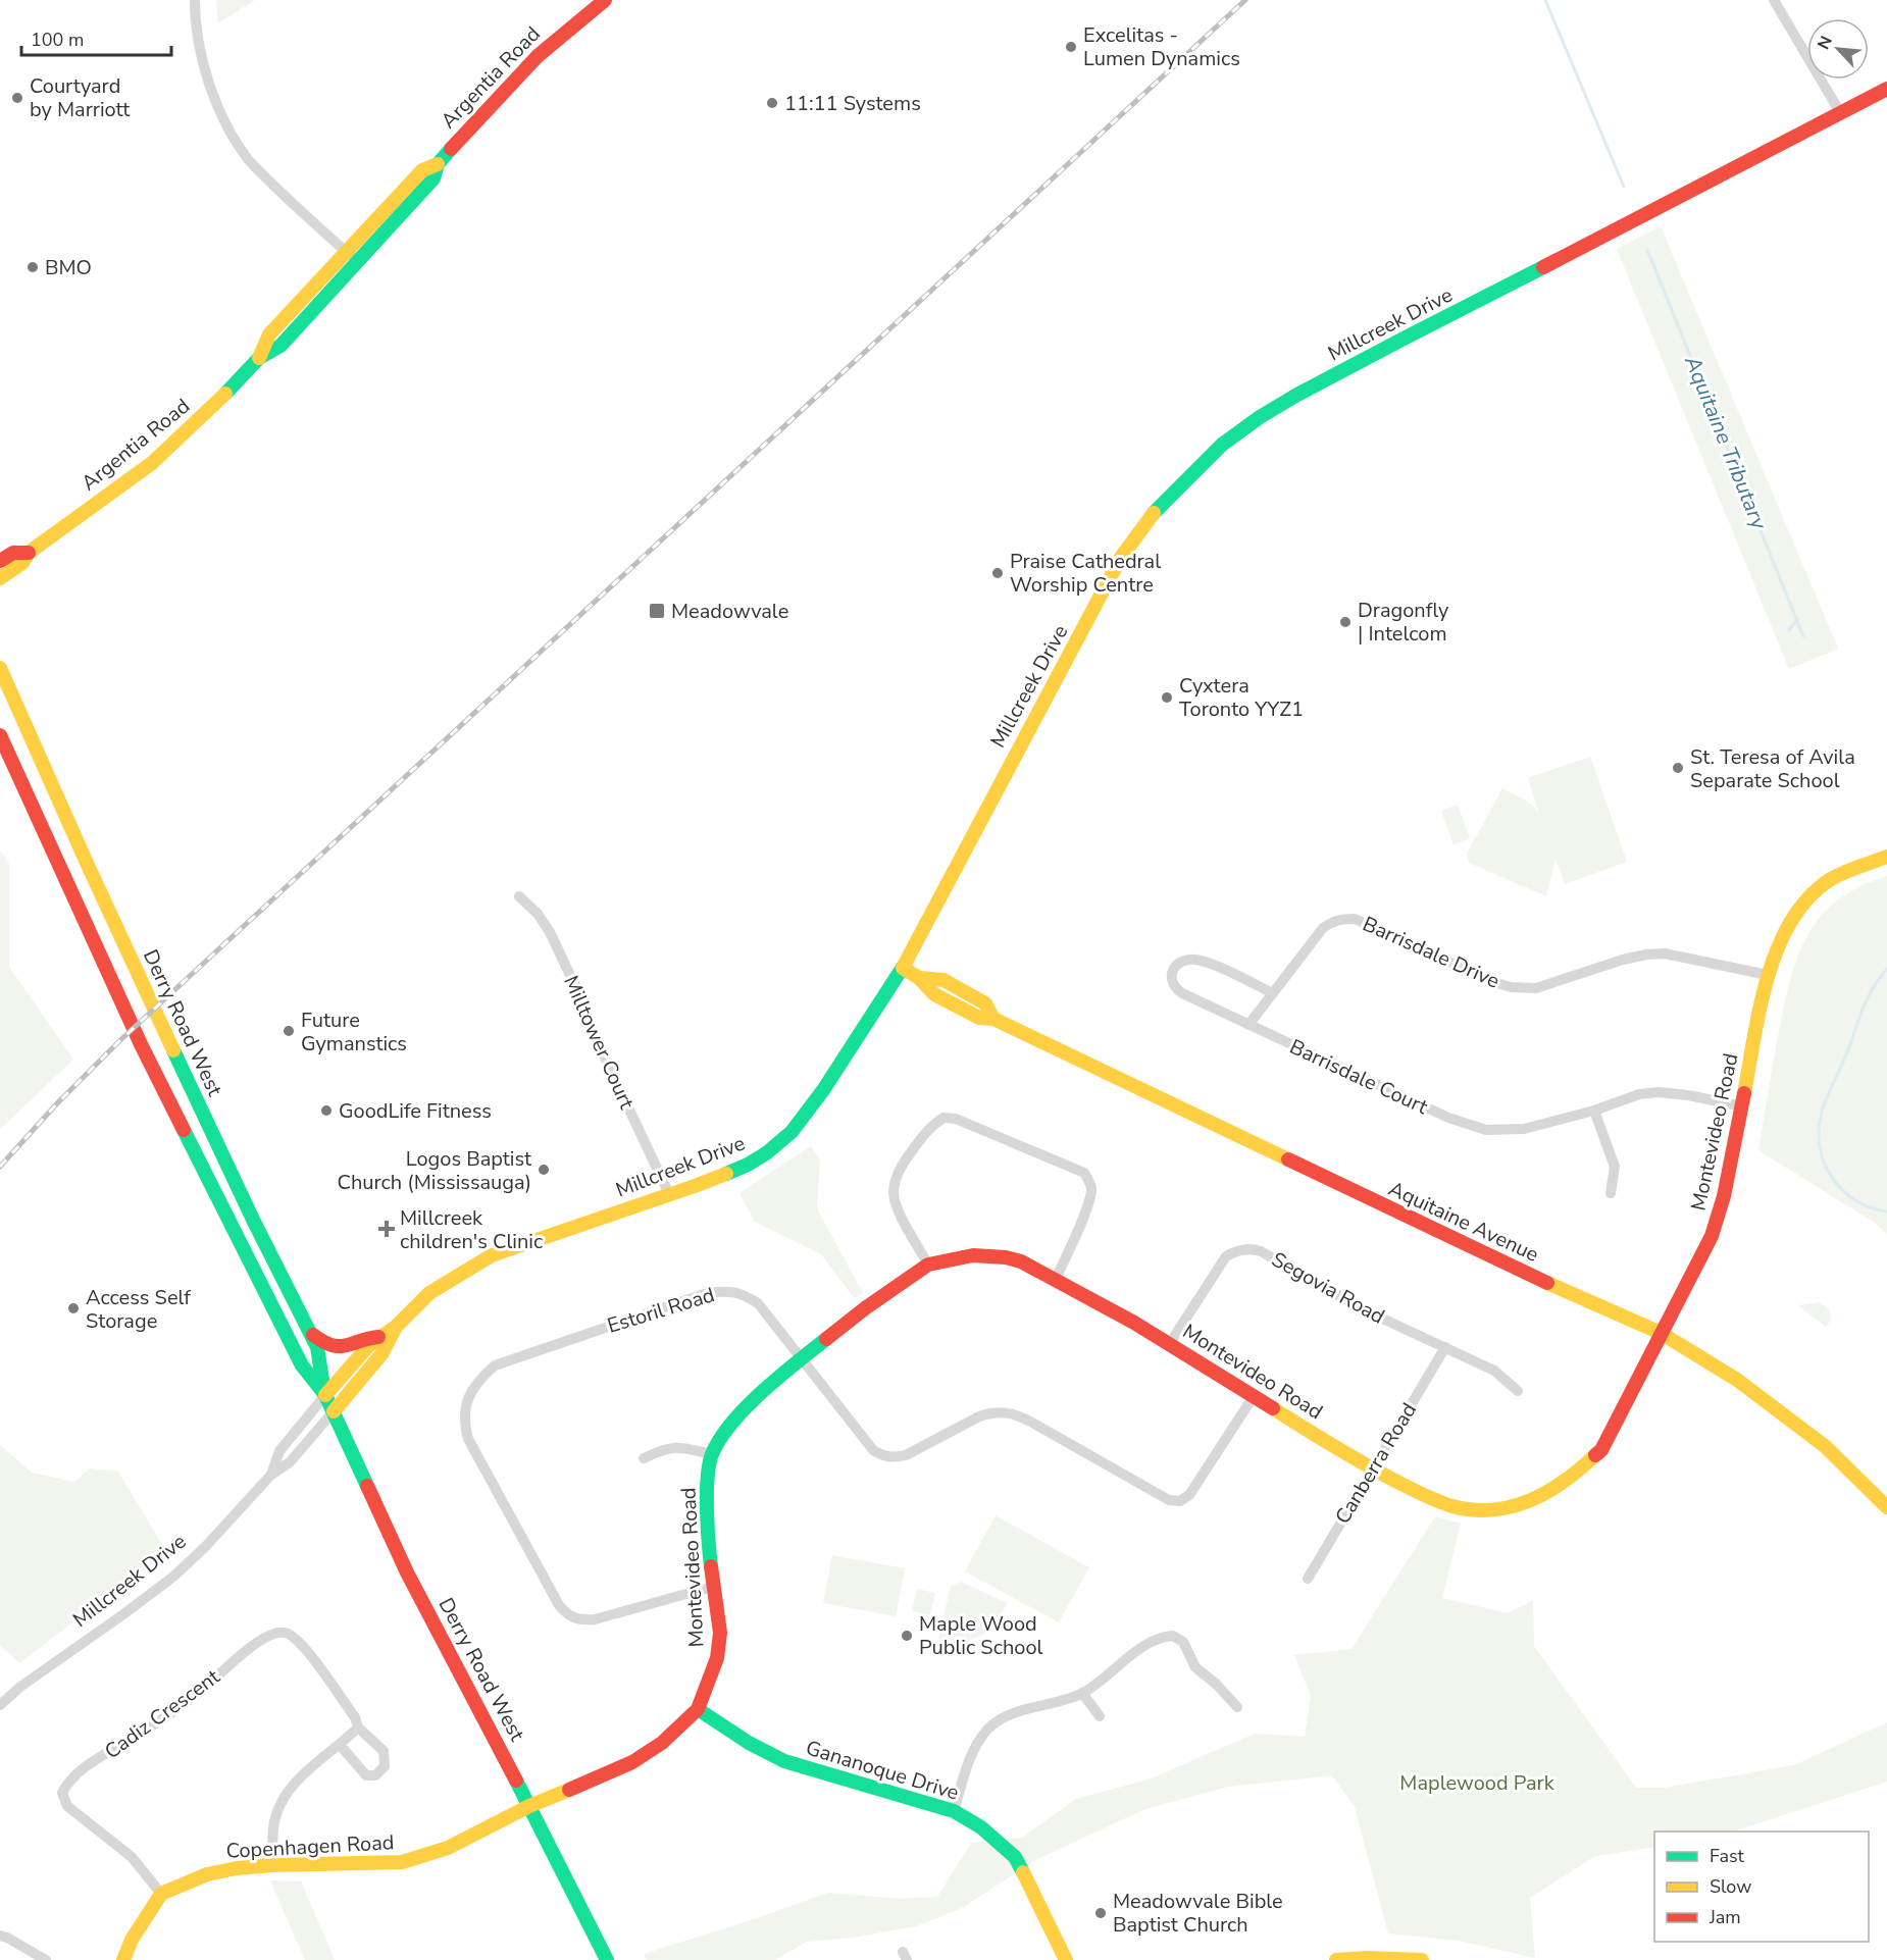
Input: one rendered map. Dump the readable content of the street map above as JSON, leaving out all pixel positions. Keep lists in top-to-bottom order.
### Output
{
  "streets": {
    "street": [
      "Argentia Road",
      "Millcreek Drive",
      "Barrisdale Drive",
      "Derry Road West",
      "Milltower Court",
      "Barrisdale Court",
      "Montevideo Road",
      "Aquitaine Avenue",
      "Segovia Road",
      "Estoril Road",
      "Canberra Road",
      "Cadiz Crescent",
      "Gananoque Drive",
      "Copenhagen Road"
    ]
  },
  "crossings": [
    ["Millcreek Drive", "Derry Road West"],
    ["Millcreek Drive", "Milltower Court"],
    ["Millcreek Drive", "Aquitaine Avenue"],
    ["Barrisdale Drive", "Barrisdale Court"],
    ["Barrisdale Drive", "Montevideo Road"],
    ["Derry Road West", "Montevideo Road"],
    ["Derry Road West", "Copenhagen Road"],
    ["Montevideo Road", "Aquitaine Avenue"],
    ["Montevideo Road", "Segovia Road"],
    ["Montevideo Road", "Estoril Road"],
    ["Montevideo Road", "Canberra Road"],
    ["Montevideo Road", "Gananoque Drive"],
    ["Montevideo Road", "Copenhagen Road"],
    ["Segovia Road", "Canberra Road"],
    ["Cadiz Crescent", "Copenhagen Road"]
  ],
  "water": ["Aquitaine Tributary"],
  "parks": ["Maplewood Park"],
  "places": {
    "other": [
      "Excelitas - Lumen Dynamics",
      "Courtyard by Marriott",
      "11:11 Systems",
      "BMO",
      "Praise Cathedral Worship Centre",
      "Dragonfly | Intelcom",
      "Cyxtera Toronto YYZ1",
      "St. Teresa of Avila Separate School",
      "Future Gymanstics",
      "GoodLife Fitness",
      "Logos Baptist Church (Mississauga)",
      "Access Self Storage",
      "Maple Wood Public School",
      "Meadowvale Bible Baptist Church"
    ],
    "transit": ["Meadowvale"],
    "health": ["Millcreek children's Clinic"]
  },
  "legend": ["Fast", "Slow", "Jam"],
  "scale_bar": "100 m",
  "north": "top left"
}
